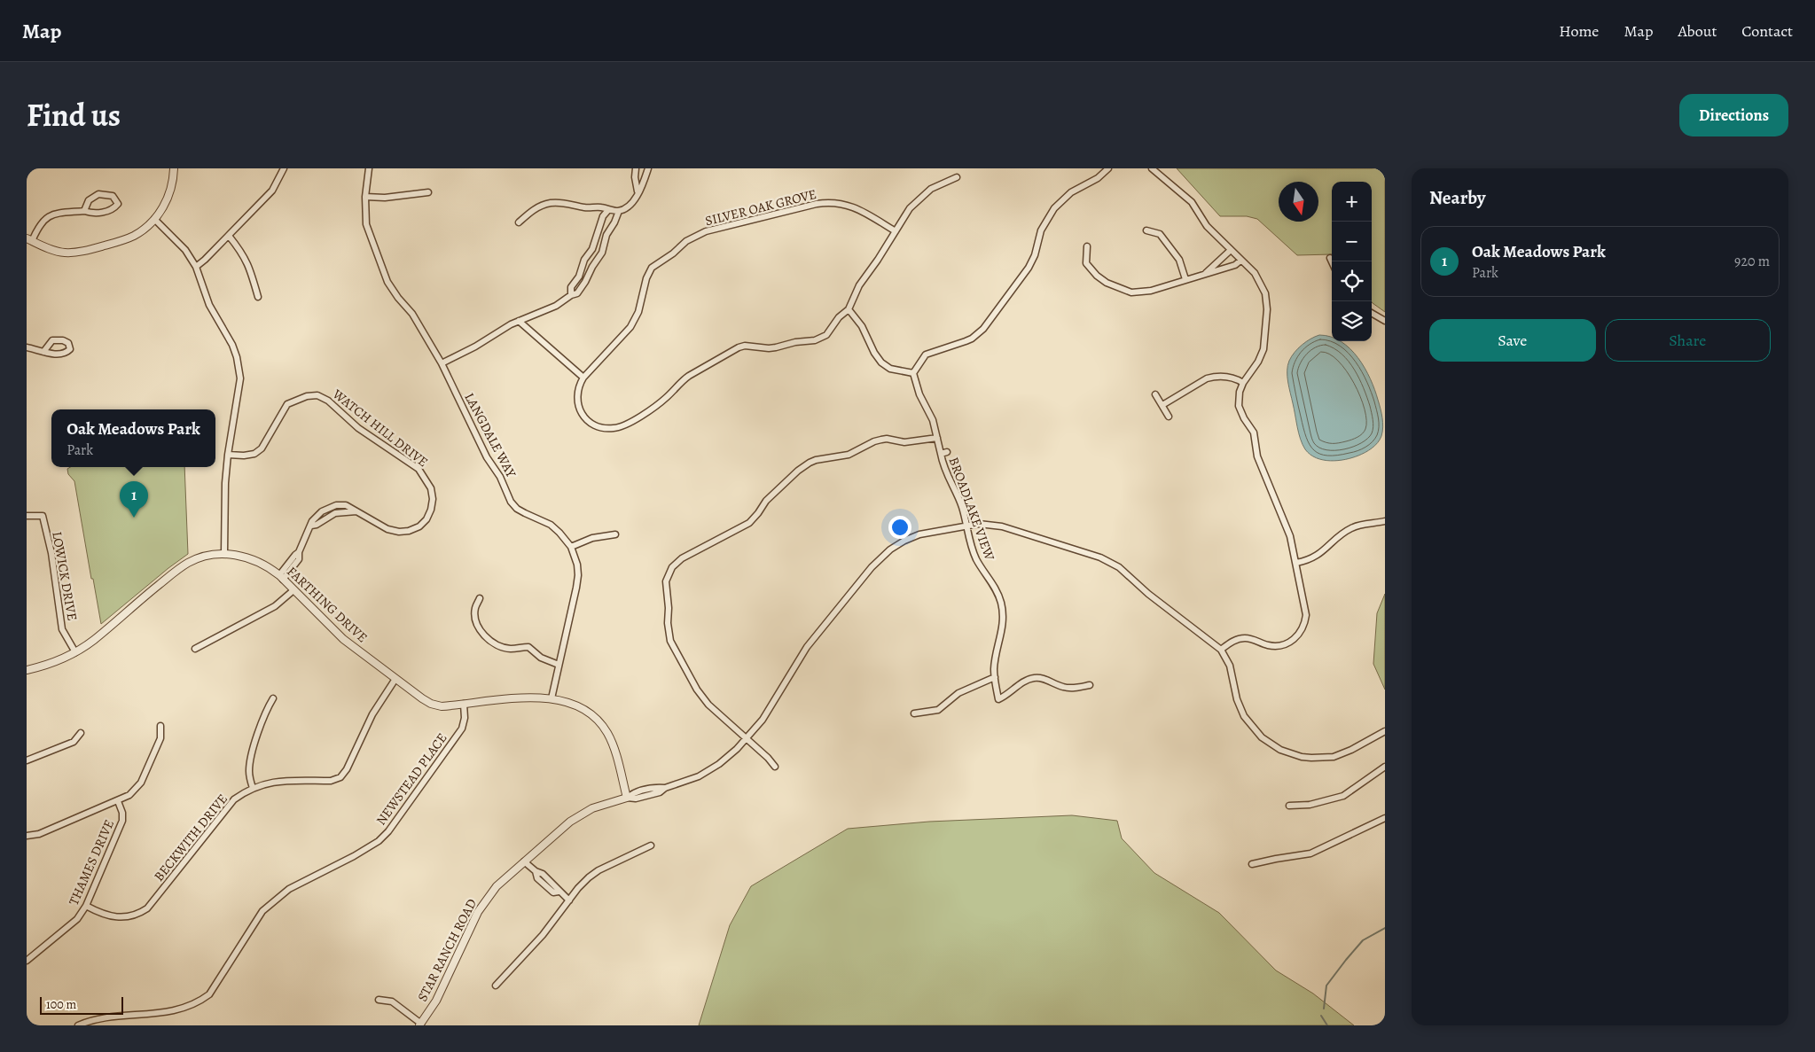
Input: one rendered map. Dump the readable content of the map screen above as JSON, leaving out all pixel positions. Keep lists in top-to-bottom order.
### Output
{
  "streets": {
    "street": [
      "SILVER OAK GROVE",
      "WATCH HILL DRIVE",
      "LANGDALE WAY",
      "BROADLAKE VIEW",
      "LOWICK DRIVE",
      "FARTHING DRIVE",
      "NEWSTEAD PLACE",
      "BECKWITH DRIVE",
      "THAMES DRIVE",
      "STAR RANCH ROAD"
    ]
  },
  "crossings": [
    ["WATCH HILL DRIVE", "FARTHING DRIVE"],
    ["LANGDALE WAY", "FARTHING DRIVE"],
    ["LOWICK DRIVE", "FARTHING DRIVE"],
    ["FARTHING DRIVE", "NEWSTEAD PLACE"],
    ["FARTHING DRIVE", "BECKWITH DRIVE"],
    ["FARTHING DRIVE", "STAR RANCH ROAD"],
    ["BECKWITH DRIVE", "THAMES DRIVE"]
  ],
  "scale_bar": "100 m",
  "north": "bottom",
  "page": {
    "header": "Map",
    "nav": [
      "Home",
      "Map",
      "About",
      "Contact"
    ],
    "title": "Find us",
    "buttons": [
      "Directions",
      ["Save", "Share"]
    ],
    "heading": "Nearby",
    "map_buttons": ["+", "−"],
    "list": [
      {
        "mark": "1",
        "name": "Oak Meadows Park",
        "note": "Park",
        "value": "920 m"
      }
    ],
    "popup": ["Oak Meadows Park", "Park"],
    "pins": "1",
    "scale": "100 m"
  }
}
